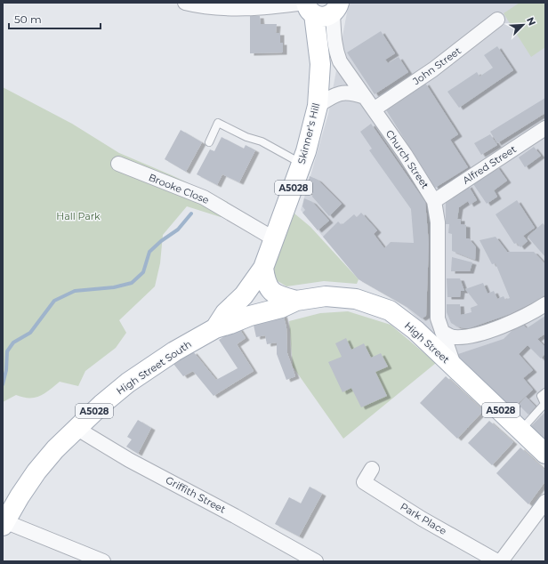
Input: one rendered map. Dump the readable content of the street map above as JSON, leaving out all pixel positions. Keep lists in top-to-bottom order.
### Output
{
  "streets": {
    "main road": [
      "Skinner's Hill",
      "A5028",
      "High Street",
      "High Street South"
    ],
    "street": [
      "John Street",
      "Church Street",
      "Alfred Street",
      "Brooke Close",
      "Griffith Street",
      "Park Place"
    ]
  },
  "crossings": [
    ["John Street", "Church Street"],
    ["Skinner's Hill", "Church Street"],
    ["Skinner's Hill", "A5028"],
    ["Skinner's Hill", "Brooke Close"],
    ["Skinner's Hill", "High Street South"],
    ["Church Street", "Alfred Street"],
    ["Church Street", "A5028"],
    ["Church Street", "High Street"],
    ["A5028", "High Street"],
    ["A5028", "High Street South"],
    ["High Street", "High Street South"],
    ["High Street South", "Griffith Street"]
  ],
  "parks": ["Hall Park"],
  "scale_bar": "50 m",
  "north": "top right"
}
